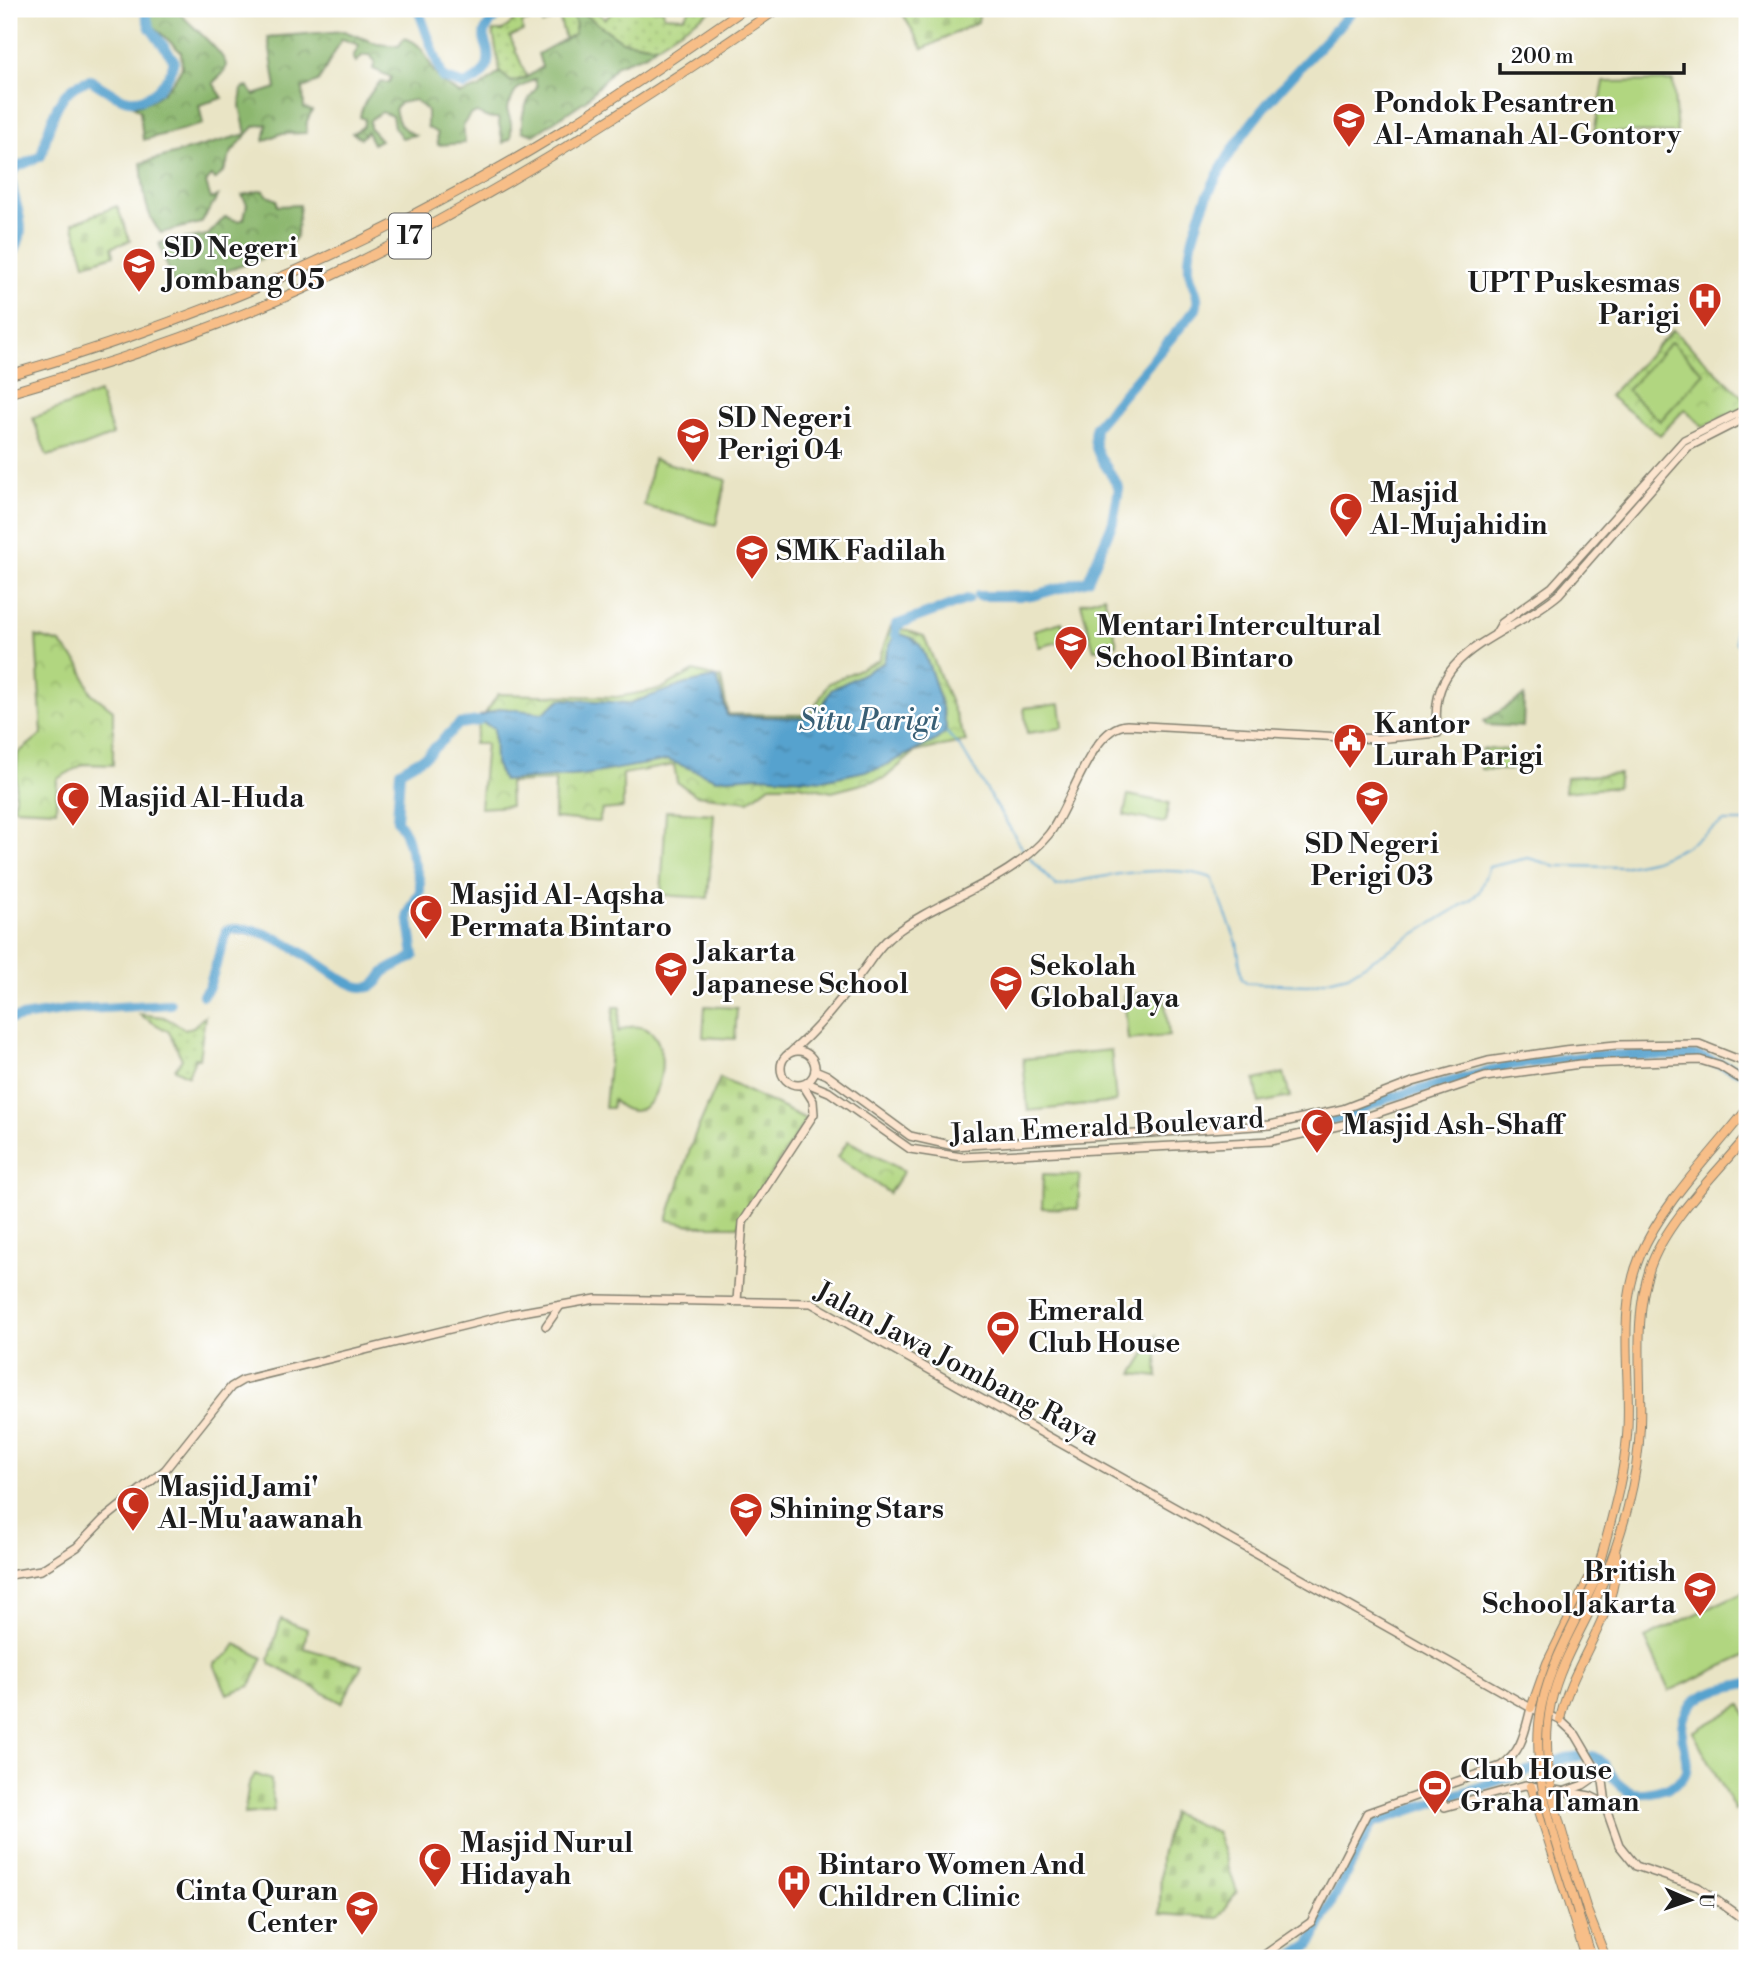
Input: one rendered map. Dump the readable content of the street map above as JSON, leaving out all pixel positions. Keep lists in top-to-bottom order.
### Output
{
  "streets": {
    "highway": ["17"],
    "main road": ["Jalan Emerald Boulevard", "Jalan Jawa Jombang Raya"]
  },
  "water": ["Situ Parigi"],
  "places": {
    "school or university": [
      "Pondok Pesantren Al-Amanah Al-Gontory",
      "SD Negeri Jombang 05",
      "SD Negeri Perigi 04",
      "SMK Fadilah",
      "Mentari Intercultural School Bintaro",
      "SD Negeri Perigi 03",
      "Jakarta Japanese School",
      "Sekolah Global Jaya",
      "Shining Stars",
      "British School Jakarta",
      "Cinta Quran Center"
    ],
    "hospital": ["UPT Puskesmas Parigi", "Bintaro Women And Children Clinic"],
    "mosque": [
      "Masjid Al-Mujahidin",
      "Masjid Al-Huda",
      "Masjid Al-Aqsha Permata Bintaro",
      "Masjid Ash-Shaff",
      "Masjid Jami' Al-Mu'aawanah",
      "Masjid Nurul Hidayah"
    ],
    "public building": ["Kantor Lurah Parigi"],
    "sports": ["Emerald Club House", "Club House Graha Taman"]
  },
  "scale_bar": "200 m",
  "north": "right"
}
